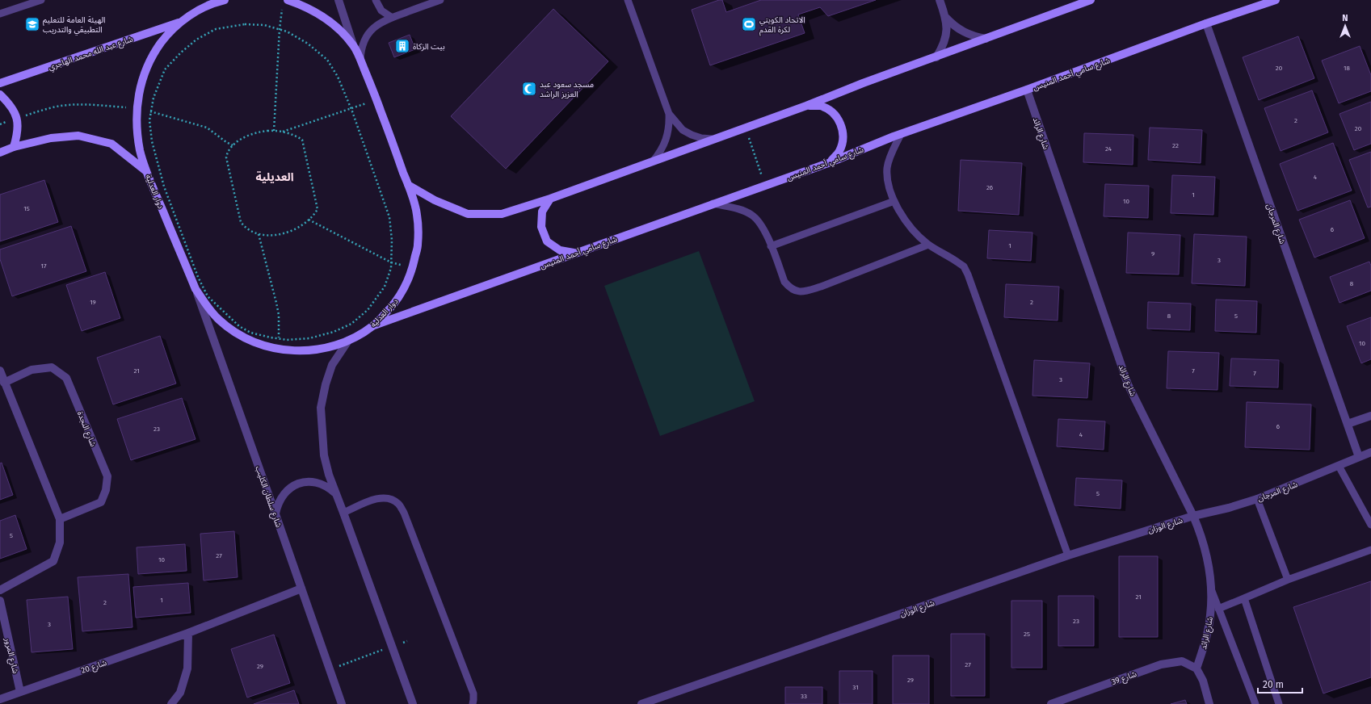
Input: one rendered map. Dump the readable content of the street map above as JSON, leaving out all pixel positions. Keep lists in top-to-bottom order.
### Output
{
  "streets": {
    "main road": ["شارع عبد الله محمد الهاجري", "شارع سامي أحمد المنيس", "دوار العدلية"],
    "street": [
      "شارع الرائد",
      "شارع المرجان",
      "شارع النجدة",
      "شارع سلطان الكليب",
      "شارع الوزان",
      "شارع المرور",
      "شارع 20",
      "شارع 39"
    ]
  },
  "crossings": [
    ["شارع عبد الله محمد الهاجري", "دوار العدلية"],
    ["شارع سامي أحمد المنيس", "شارع الرائد"],
    ["شارع سامي أحمد المنيس", "دوار العدلية"],
    ["شارع سامي أحمد المنيس", "شارع المرجان"],
    ["شارع الرائد", "شارع المرجان"],
    ["شارع الرائد", "شارع الوزان"],
    ["شارع الرائد", "شارع 39"],
    ["دوار العدلية", "شارع سلطان الكليب"],
    ["شارع المرجان", "شارع الوزان"],
    ["شارع سلطان الكليب", "شارع 20"],
    ["شارع المرور", "شارع 20"]
  ],
  "districts": ["العديلية"],
  "places": {
    "school or university": ["الهيئة العامة للتعليم التطبيقي والتدريب"],
    "sports": ["الاتحاد الكويتي لكرة القدم"],
    "building": ["بيت الزكاة"],
    "mosque": ["مسجد سعود عبد العزيز الراشد"]
  },
  "house_numbers": [
    "20",
    "18",
    "2",
    "20",
    "22",
    "24",
    "4",
    "26",
    "1",
    "10",
    "15",
    "6",
    "1",
    "9",
    "3",
    "17",
    "8",
    "19",
    "2",
    "8",
    "5",
    "10",
    "21",
    "7",
    "7",
    "3",
    "6",
    "23",
    "4",
    "5",
    "5",
    "27",
    "10",
    "21",
    "1",
    "2",
    "23",
    "3",
    "25",
    "27",
    "29",
    "29",
    "31",
    "33"
  ],
  "scale_bar": "20 m",
  "north": "top"
}
